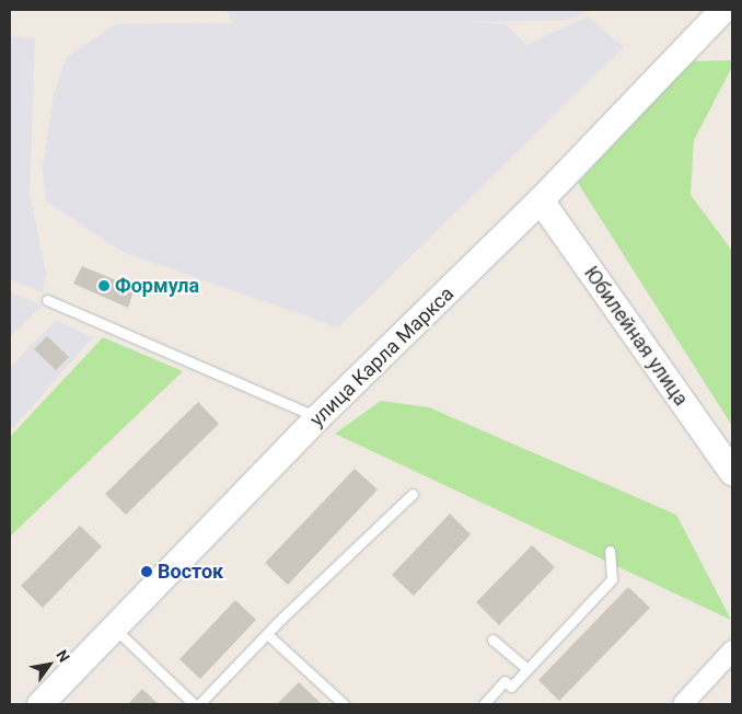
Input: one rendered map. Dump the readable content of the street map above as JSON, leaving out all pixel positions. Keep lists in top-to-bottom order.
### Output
{
  "streets": {
    "main road": ["Юбилейная улица", "улица Карла Маркса"]
  },
  "crossings": [
    ["Юбилейная улица", "улица Карла Маркса"]
  ],
  "places": ["Формула", "Восток"],
  "north": "top right"
}
